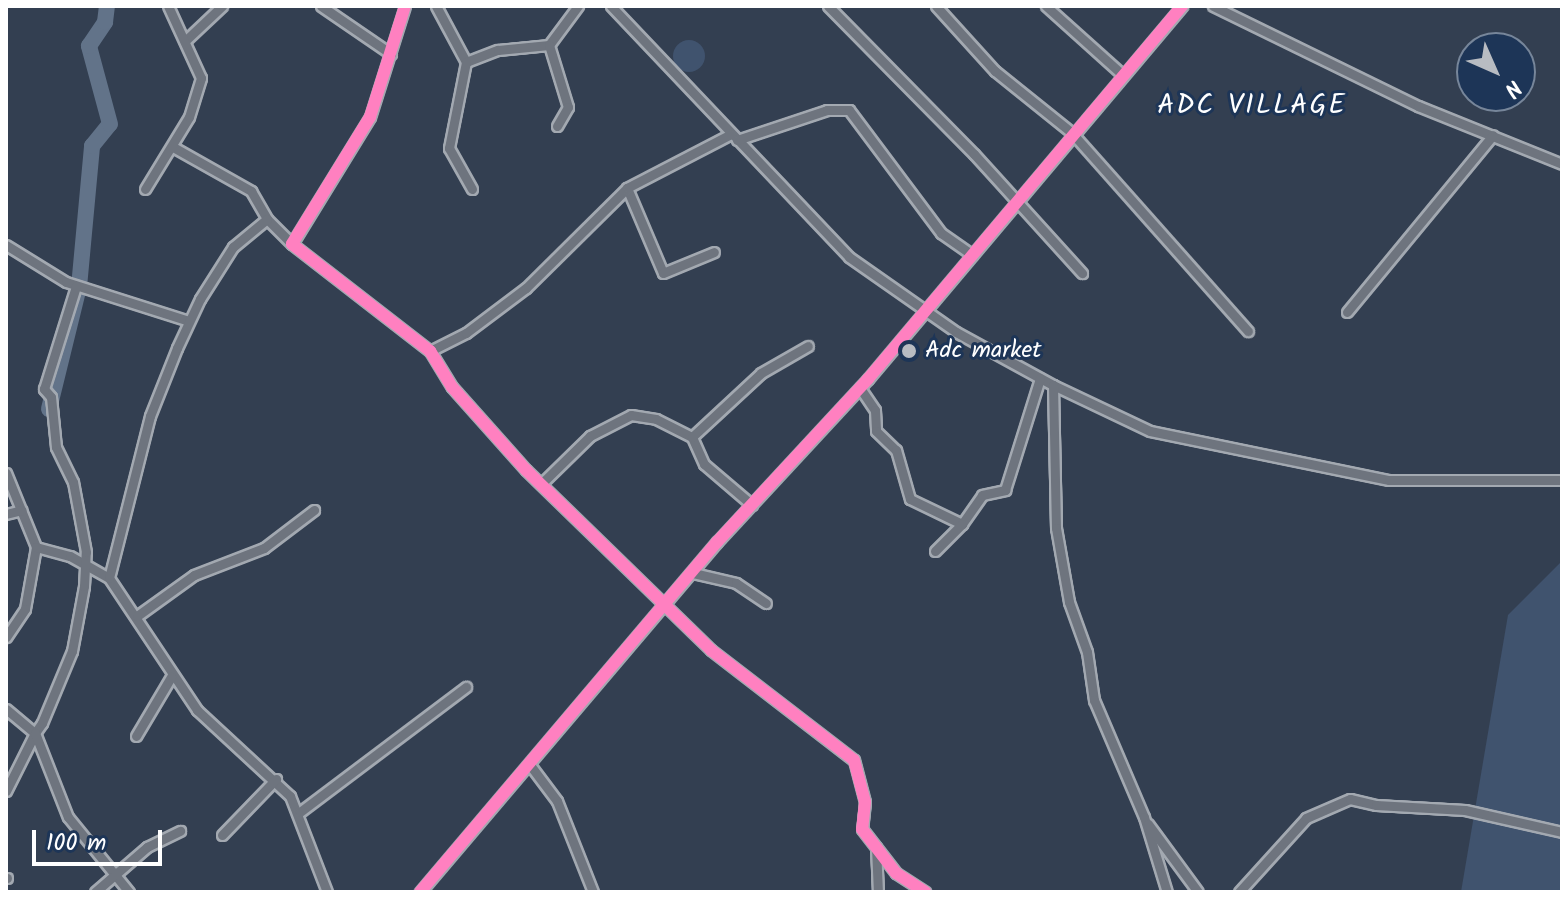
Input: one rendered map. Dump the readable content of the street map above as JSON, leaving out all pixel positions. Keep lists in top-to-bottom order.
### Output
{
  "districts": ["ADC VILLAGE"],
  "places": ["Adc market"],
  "scale_bar": "100 m",
  "north": "bottom right"
}
